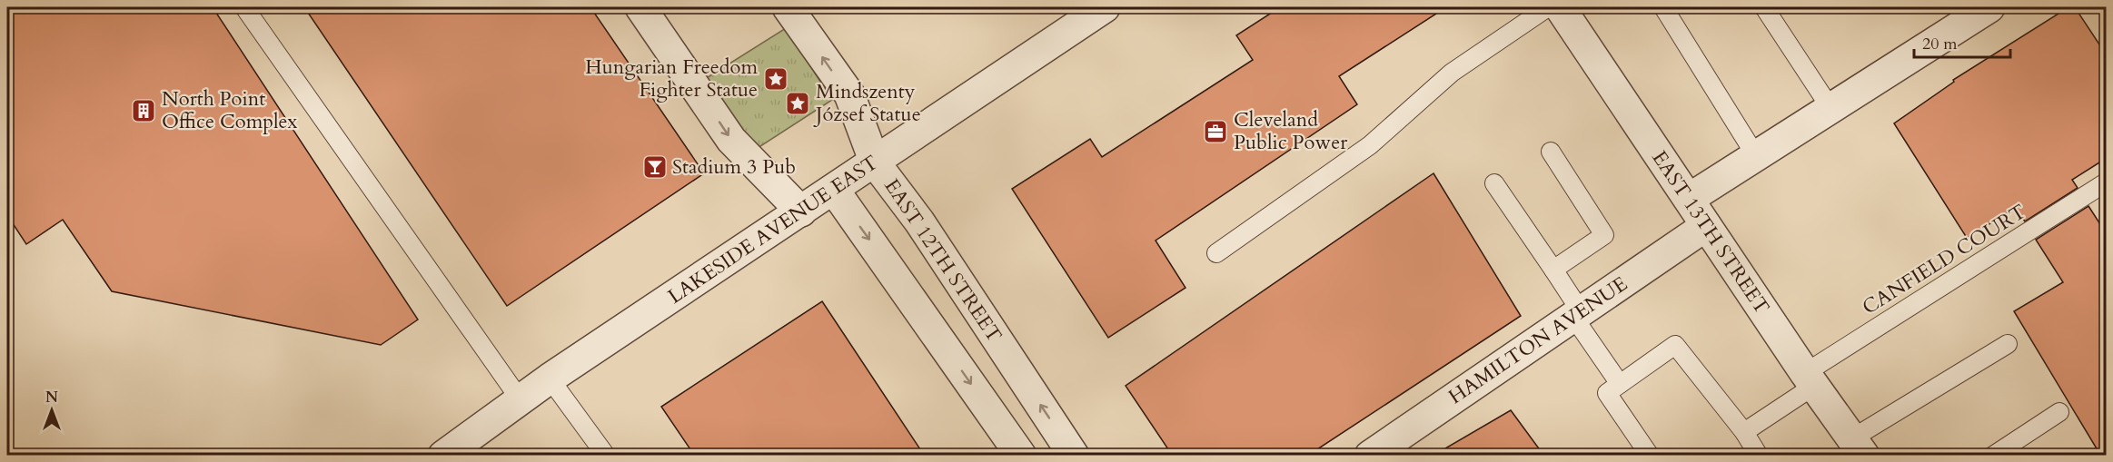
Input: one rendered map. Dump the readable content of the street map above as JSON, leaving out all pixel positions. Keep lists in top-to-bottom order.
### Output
{
  "streets": {
    "street": [
      "LAKESIDE AVENUE EAST",
      "EAST 13TH STREET",
      "EAST 12TH STREET",
      "HAMILTON AVENUE"
    ],
    "lane": ["CANFIELD COURT"]
  },
  "crossings": [
    ["LAKESIDE AVENUE EAST", "EAST 12TH STREET"],
    ["EAST 13TH STREET", "CANFIELD COURT"],
    ["EAST 13TH STREET", "HAMILTON AVENUE"]
  ],
  "places": {
    "place": ["Hungarian Freedom Fighter Statue", "Mindszenty József Statue"],
    "building": ["North Point Office Complex"],
    "office": ["Cleveland Public Power"],
    "bar": ["Stadium 3 Pub"]
  },
  "scale_bar": "20 m",
  "north": "top"
}
